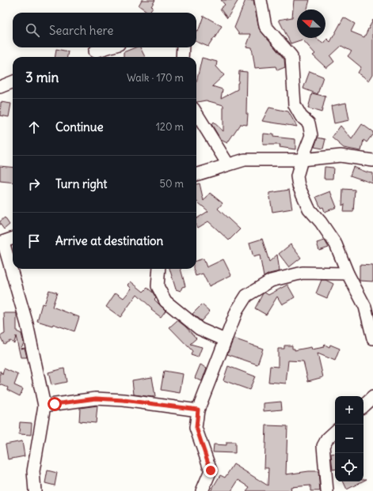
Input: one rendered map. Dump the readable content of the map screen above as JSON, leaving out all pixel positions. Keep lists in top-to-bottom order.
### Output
{
  "north": "left",
  "page": {
    "search": "Search here",
    "heading": ["3 min", "Walk · 170 m"],
    "list": [
      ["Continue", "120 m"],
      ["Turn right", "50 m"],
      "Arrive at destination"
    ],
    "map_buttons": ["+", "−"]
  }
}
